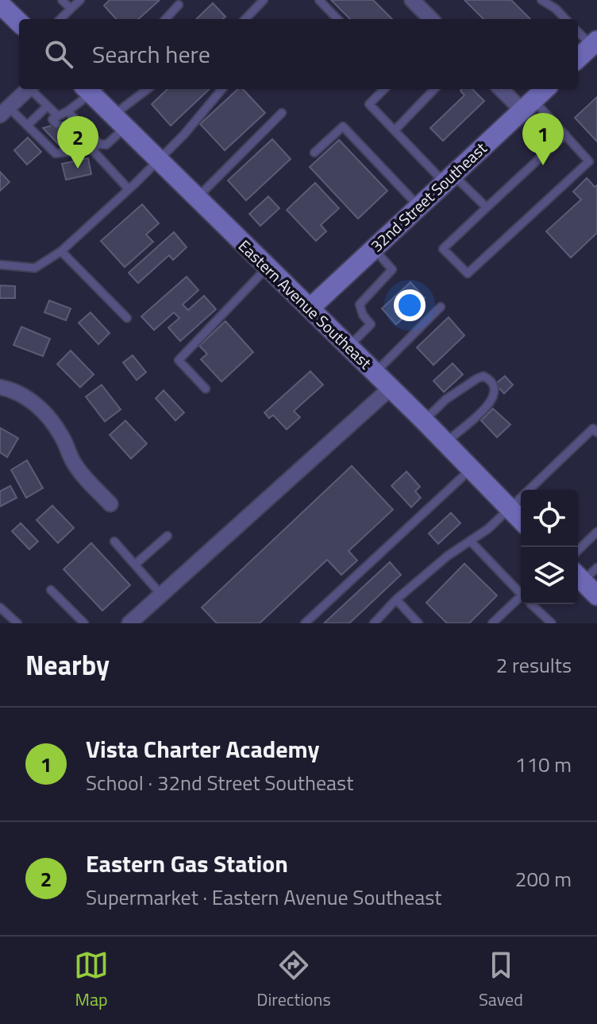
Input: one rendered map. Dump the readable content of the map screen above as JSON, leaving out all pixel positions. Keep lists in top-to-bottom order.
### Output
{
  "streets": {
    "main road": ["32nd Street Southeast", "Eastern Avenue Southeast"]
  },
  "crossings": [
    ["32nd Street Southeast", "Eastern Avenue Southeast"]
  ],
  "page": {
    "search": "Search here",
    "pins": ["1", "2"],
    "heading": ["Nearby", "2 results"],
    "list": [
      {
        "mark": "1",
        "name": "Vista Charter Academy",
        "note": "School · 32nd Street Southeast",
        "value": "110 m"
      },
      {
        "mark": "2",
        "name": "Eastern Gas Station",
        "note": "Supermarket · Eastern Avenue Southeast",
        "value": "200 m"
      }
    ],
    "nav": ["Map", "Directions", "Saved"]
  }
}
